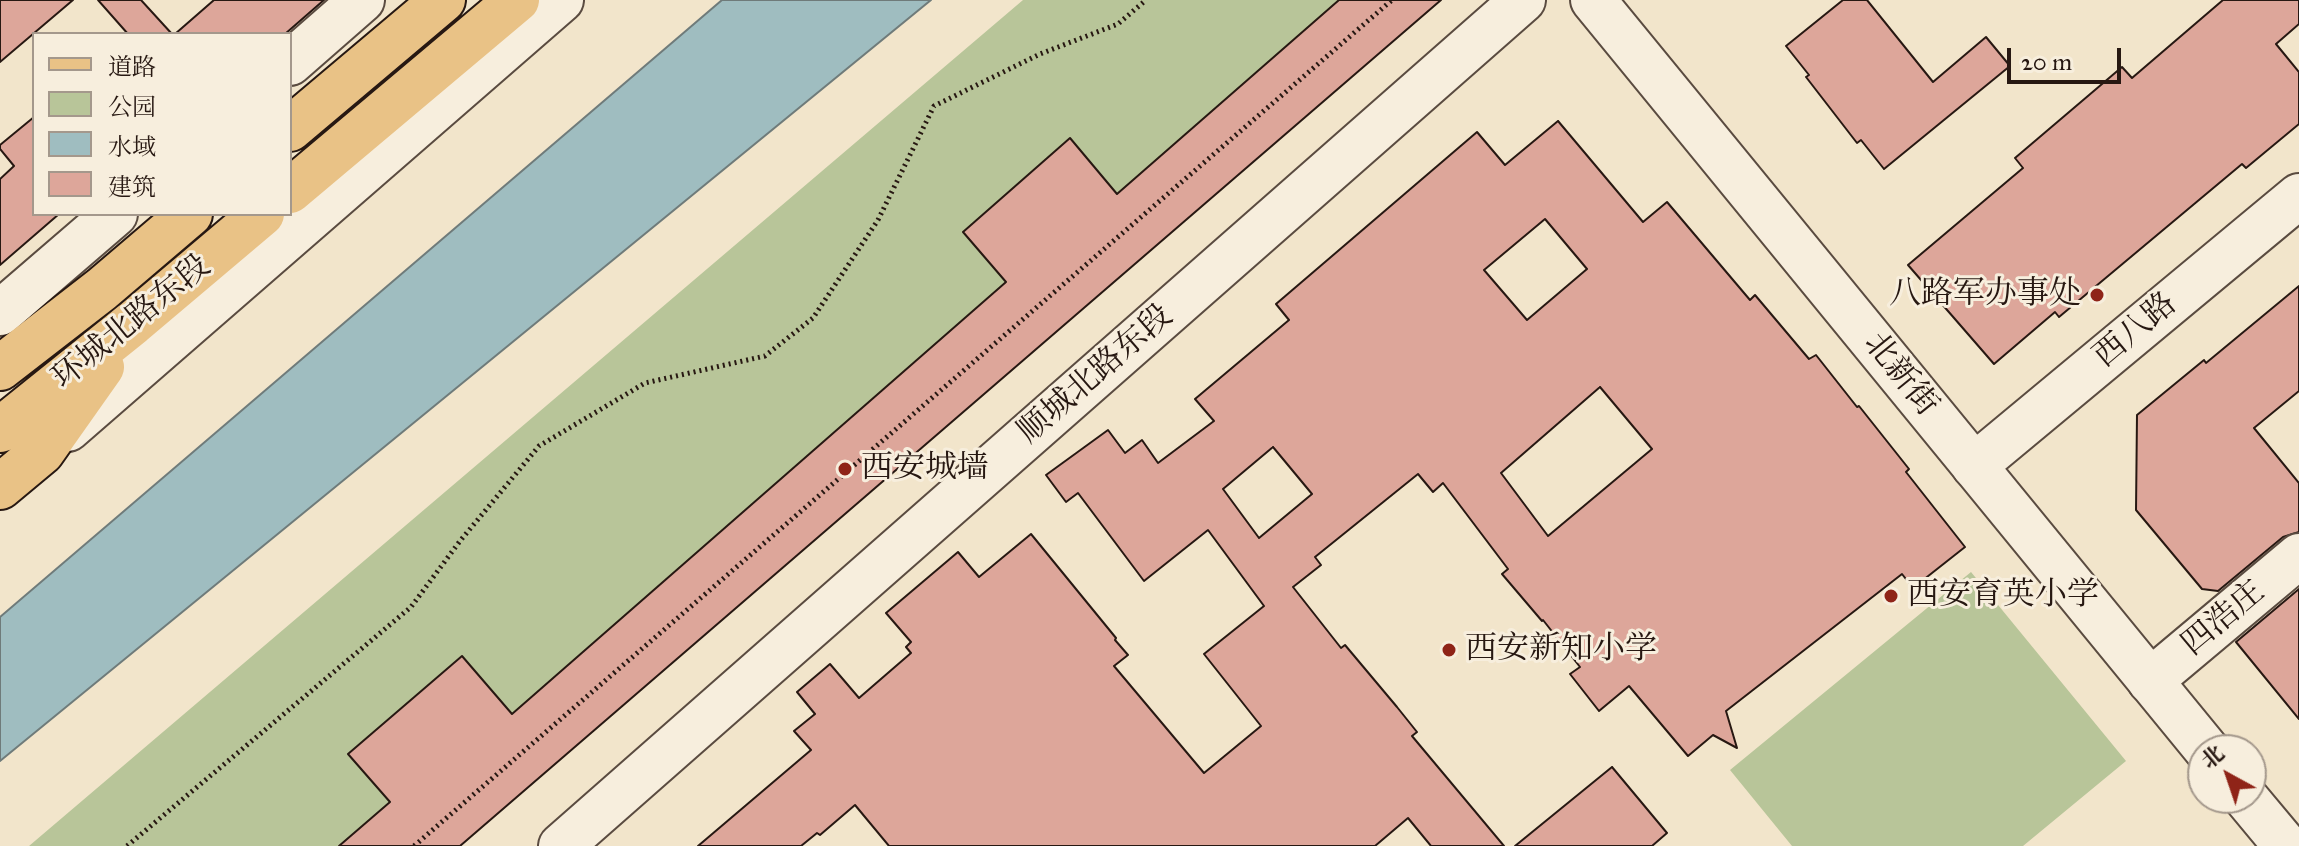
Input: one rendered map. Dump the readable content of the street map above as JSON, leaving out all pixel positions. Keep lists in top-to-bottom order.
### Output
{
  "streets": {
    "main road": ["环城北路东段"],
    "street": [
      "西八路",
      "顺城北路东段",
      "北新街",
      "四浩庄"
    ]
  },
  "crossings": [
    ["西八路", "北新街"],
    ["北新街", "四浩庄"]
  ],
  "places": [
    "八路军办事处",
    "西安城墙",
    "西安育英小学",
    "西安新知小学"
  ],
  "legend": [
    "道路",
    "公园",
    "水域",
    "建筑"
  ],
  "scale_bar": "20 m",
  "north": "top left"
}
